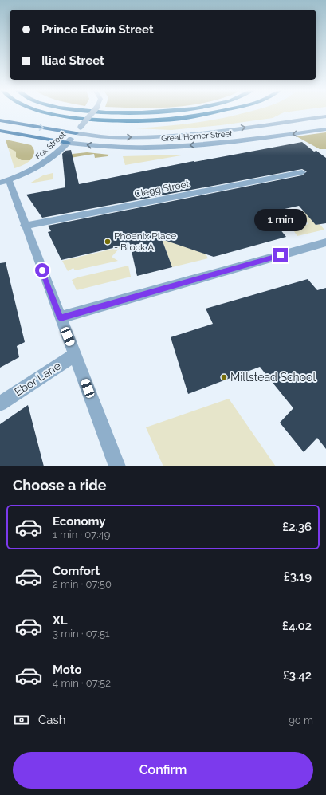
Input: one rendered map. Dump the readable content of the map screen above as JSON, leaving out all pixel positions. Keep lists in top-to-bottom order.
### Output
{
  "streets": {
    "street": [
      "Great Homer Street",
      "Fox Street",
      "Clegg Street",
      "Ebor Lane"
    ]
  },
  "crossings": [
    ["Great Homer Street", "Fox Street"]
  ],
  "places": ["Phoenix Place - Block A", "Millstead School"],
  "page": {
    "banner": ["Prince Edwin Street", "Iliad Street"],
    "bubble": "1 min",
    "heading": "Choose a ride",
    "list": [
      {
        "name": "Economy",
        "note": "1 min · 07:49",
        "value": "£2.36"
      },
      {
        "name": "Comfort",
        "note": "2 min · 07:50",
        "value": "£3.19"
      },
      {
        "name": "XL",
        "note": "3 min · 07:51",
        "value": "£4.02"
      },
      {
        "name": "Moto",
        "note": "4 min · 07:52",
        "value": "£3.42"
      }
    ],
    "pay": ["Cash", "90 m"],
    "buttons": "Confirm"
  }
}
